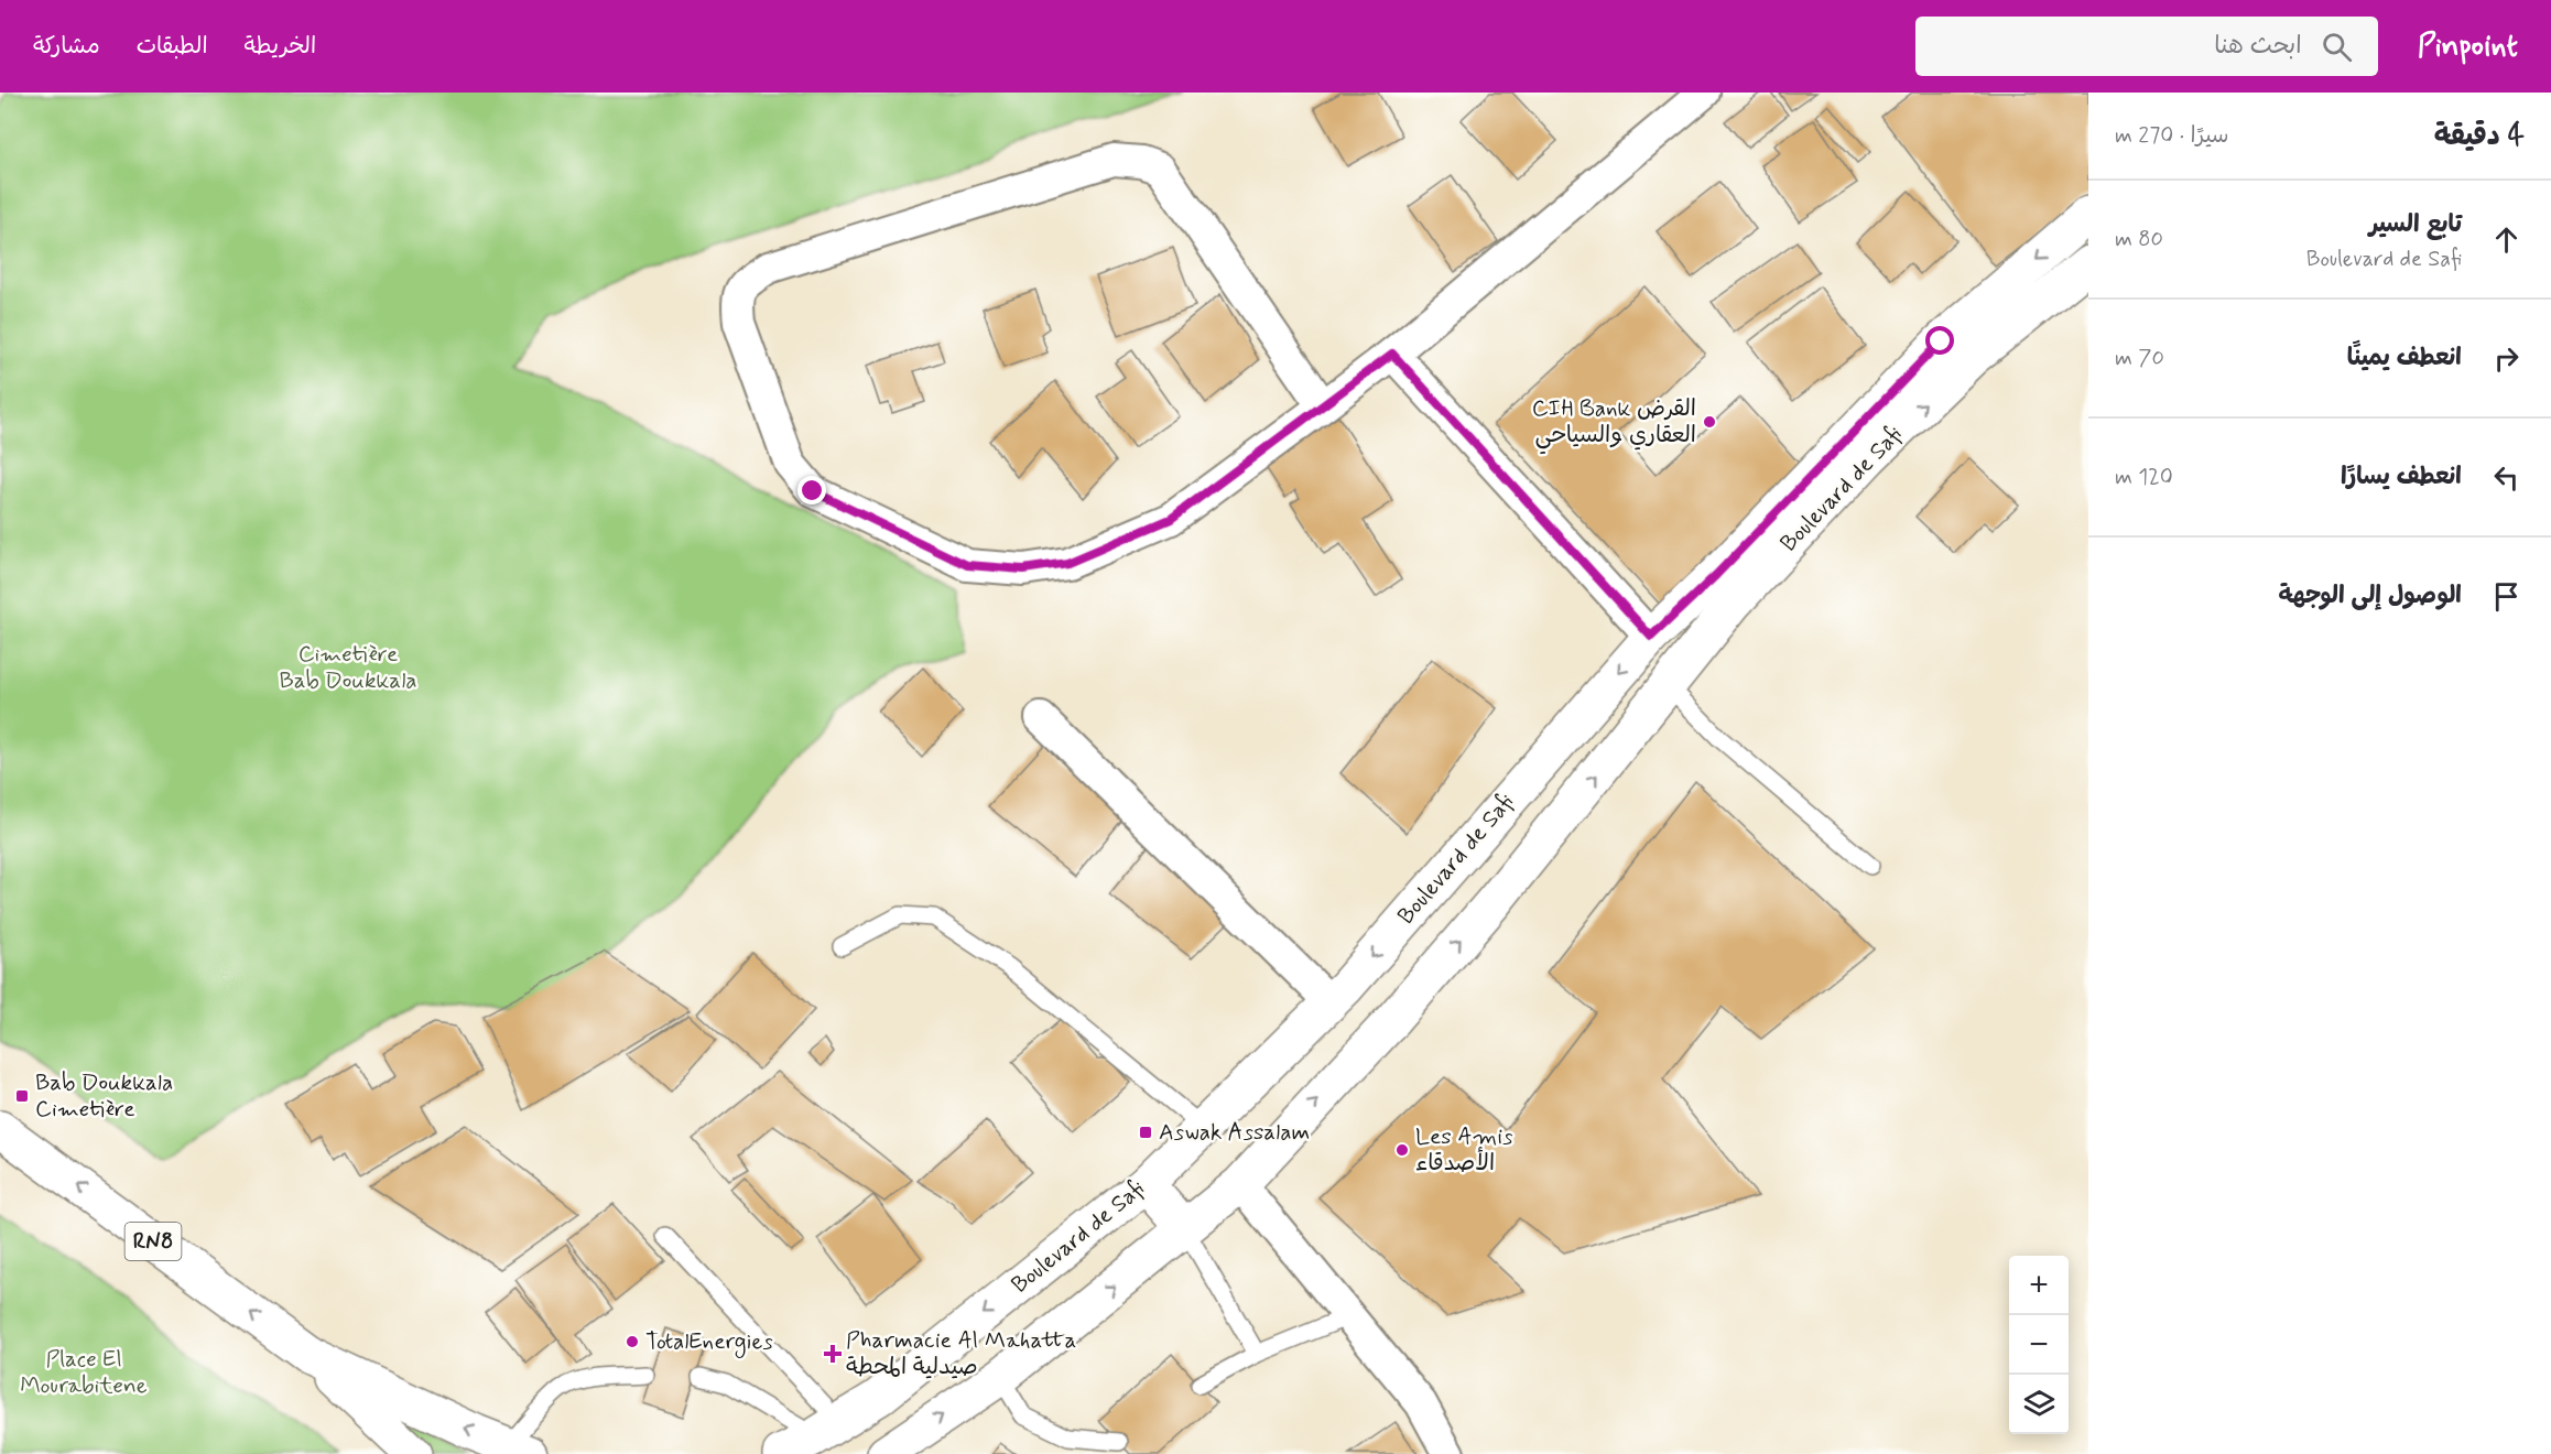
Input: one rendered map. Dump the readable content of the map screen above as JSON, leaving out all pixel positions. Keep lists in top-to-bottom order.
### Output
{
  "streets": {
    "main road": ["Boulevard de Safi", "RN8"]
  },
  "parks": ["Cimetière Bab Doukkala", "Place El Mourabitene"],
  "places": {
    "other": ["CIH Bank القرض العقاري والسياحي", "Les Amis الأصدقاء", "TotalEnergies"],
    "transit": ["Bab Doukkala Cimetière", "Aswak Assalam"],
    "health": ["Pharmacie Al Mahatta صيدلية المحطة"]
  },
  "page": {
    "header": "Pinpoint",
    "search": "ابحث هنا",
    "nav": ["الخريطة", "الطبقات", "مشاركة"],
    "heading": ["4 دقيقة", "سيرًا · 270 m"],
    "list": [
      ["تابع السير", "Boulevard de Safi", "80 m"],
      ["انعطف يمينًا", "70 m"],
      ["انعطف يسارًا", "120 m"],
      "الوصول إلى الوجهة"
    ],
    "map_buttons": ["+", "−"]
  }
}
